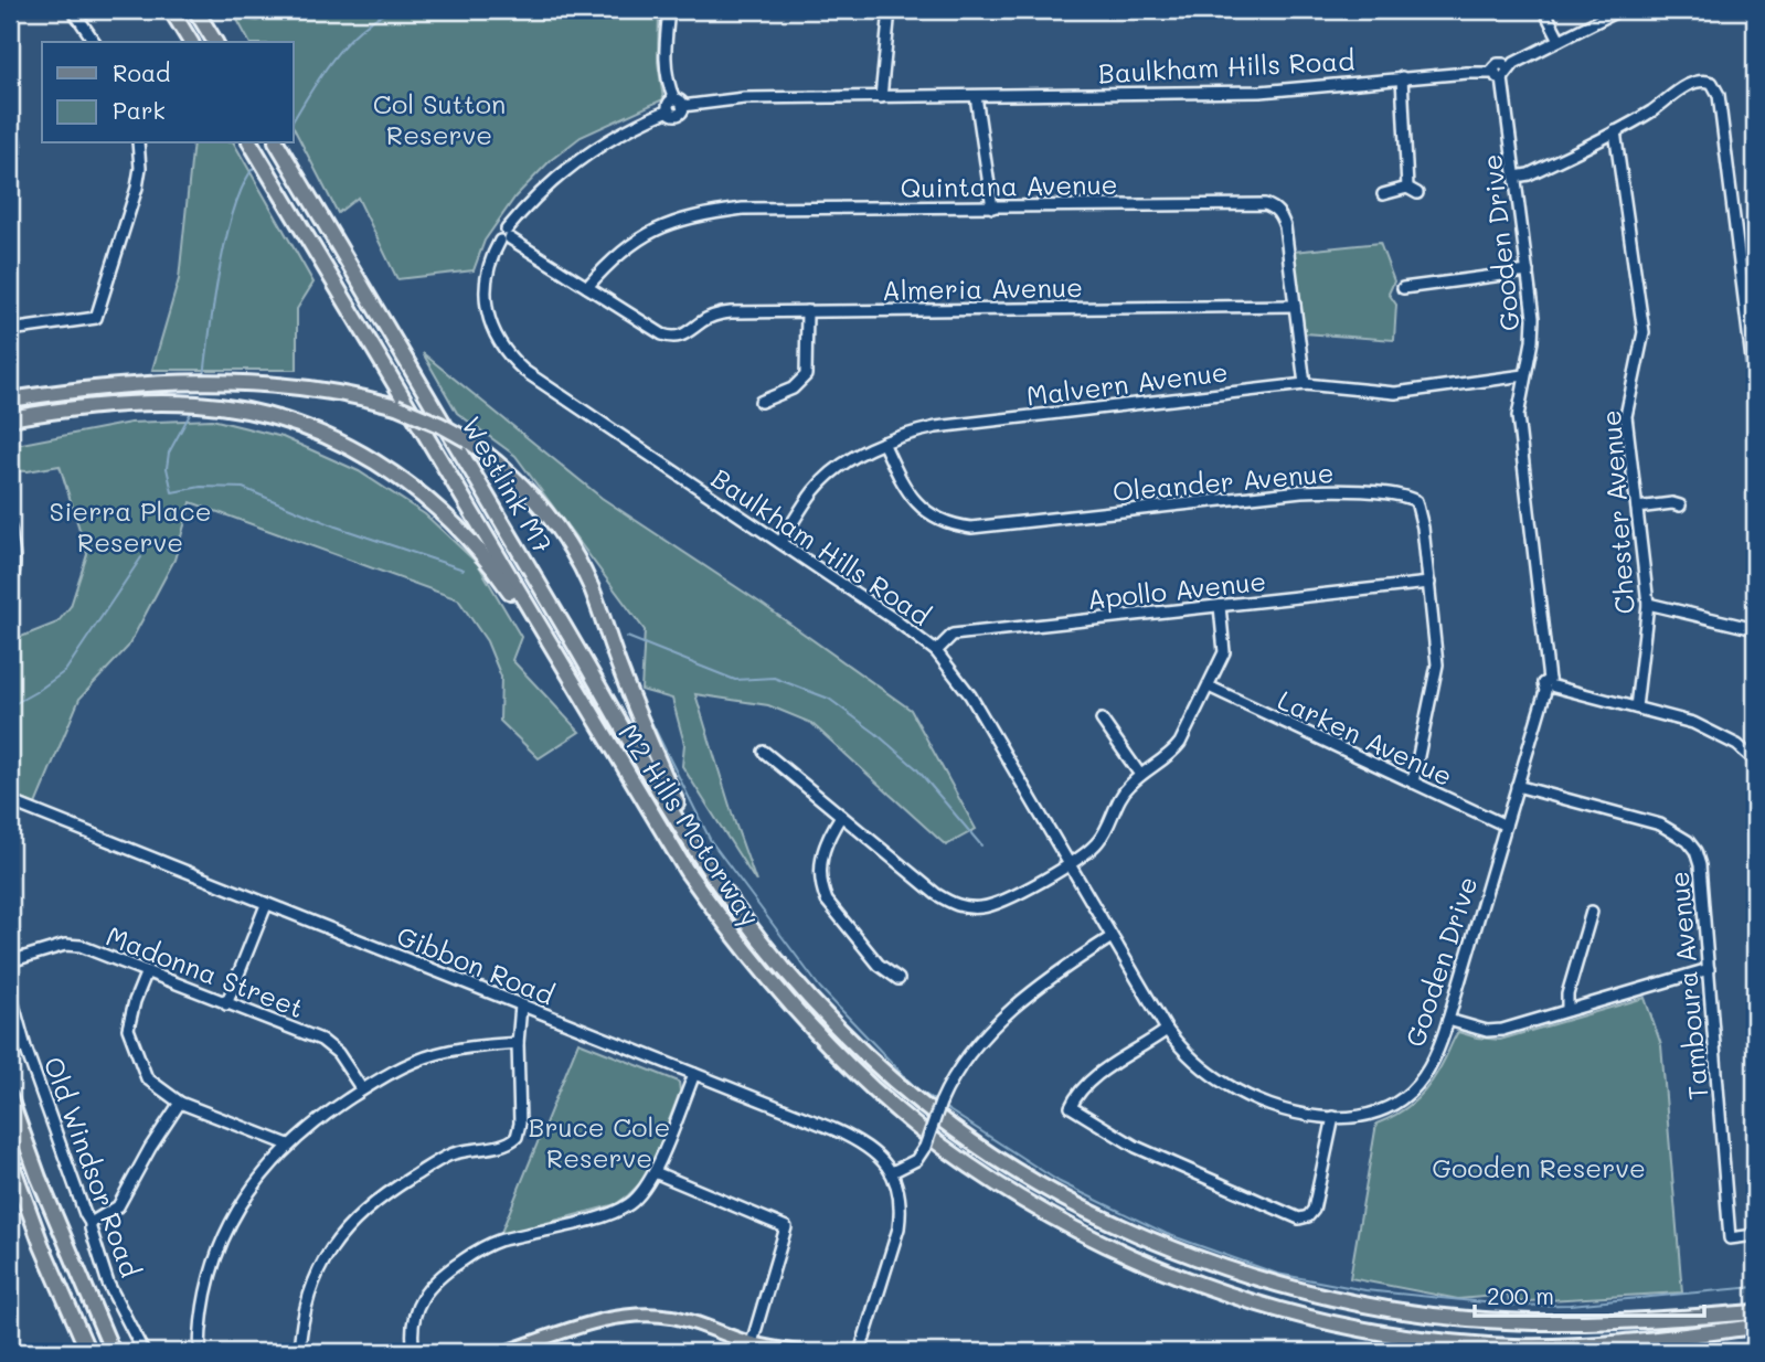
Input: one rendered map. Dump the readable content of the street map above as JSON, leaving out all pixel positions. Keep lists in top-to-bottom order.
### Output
{
  "streets": {
    "highway": ["Westlink M7", "M2 Hills Motorway", "Old Windsor Road"],
    "street": [
      "Baulkham Hills Road",
      "Quintana Avenue",
      "Gooden Drive",
      "Almeria Avenue",
      "Malvern Avenue",
      "Oleander Avenue",
      "Chester Avenue",
      "Apollo Avenue",
      "Larken Avenue",
      "Gibbon Road",
      "Madonna Street",
      "Tamboura Avenue"
    ]
  },
  "crossings": [
    ["Baulkham Hills Road", "Gooden Drive"],
    ["Baulkham Hills Road", "Almeria Avenue"],
    ["Baulkham Hills Road", "Malvern Avenue"],
    ["Baulkham Hills Road", "Apollo Avenue"],
    ["Quintana Avenue", "Almeria Avenue"],
    ["Quintana Avenue", "Malvern Avenue"],
    ["Gooden Drive", "Malvern Avenue"],
    ["Gooden Drive", "Larken Avenue"],
    ["Gooden Drive", "Tamboura Avenue"],
    ["Malvern Avenue", "Oleander Avenue"],
    ["Oleander Avenue", "Apollo Avenue"],
    ["Oleander Avenue", "Larken Avenue"],
    ["Westlink M7", "M2 Hills Motorway"]
  ],
  "parks": [
    "Col Sutton Reserve",
    "Sierra Place Reserve",
    "Bruce Cole Reserve",
    "Gooden Reserve"
  ],
  "legend": ["Road", "Park"],
  "scale_bar": "200 m"
}
